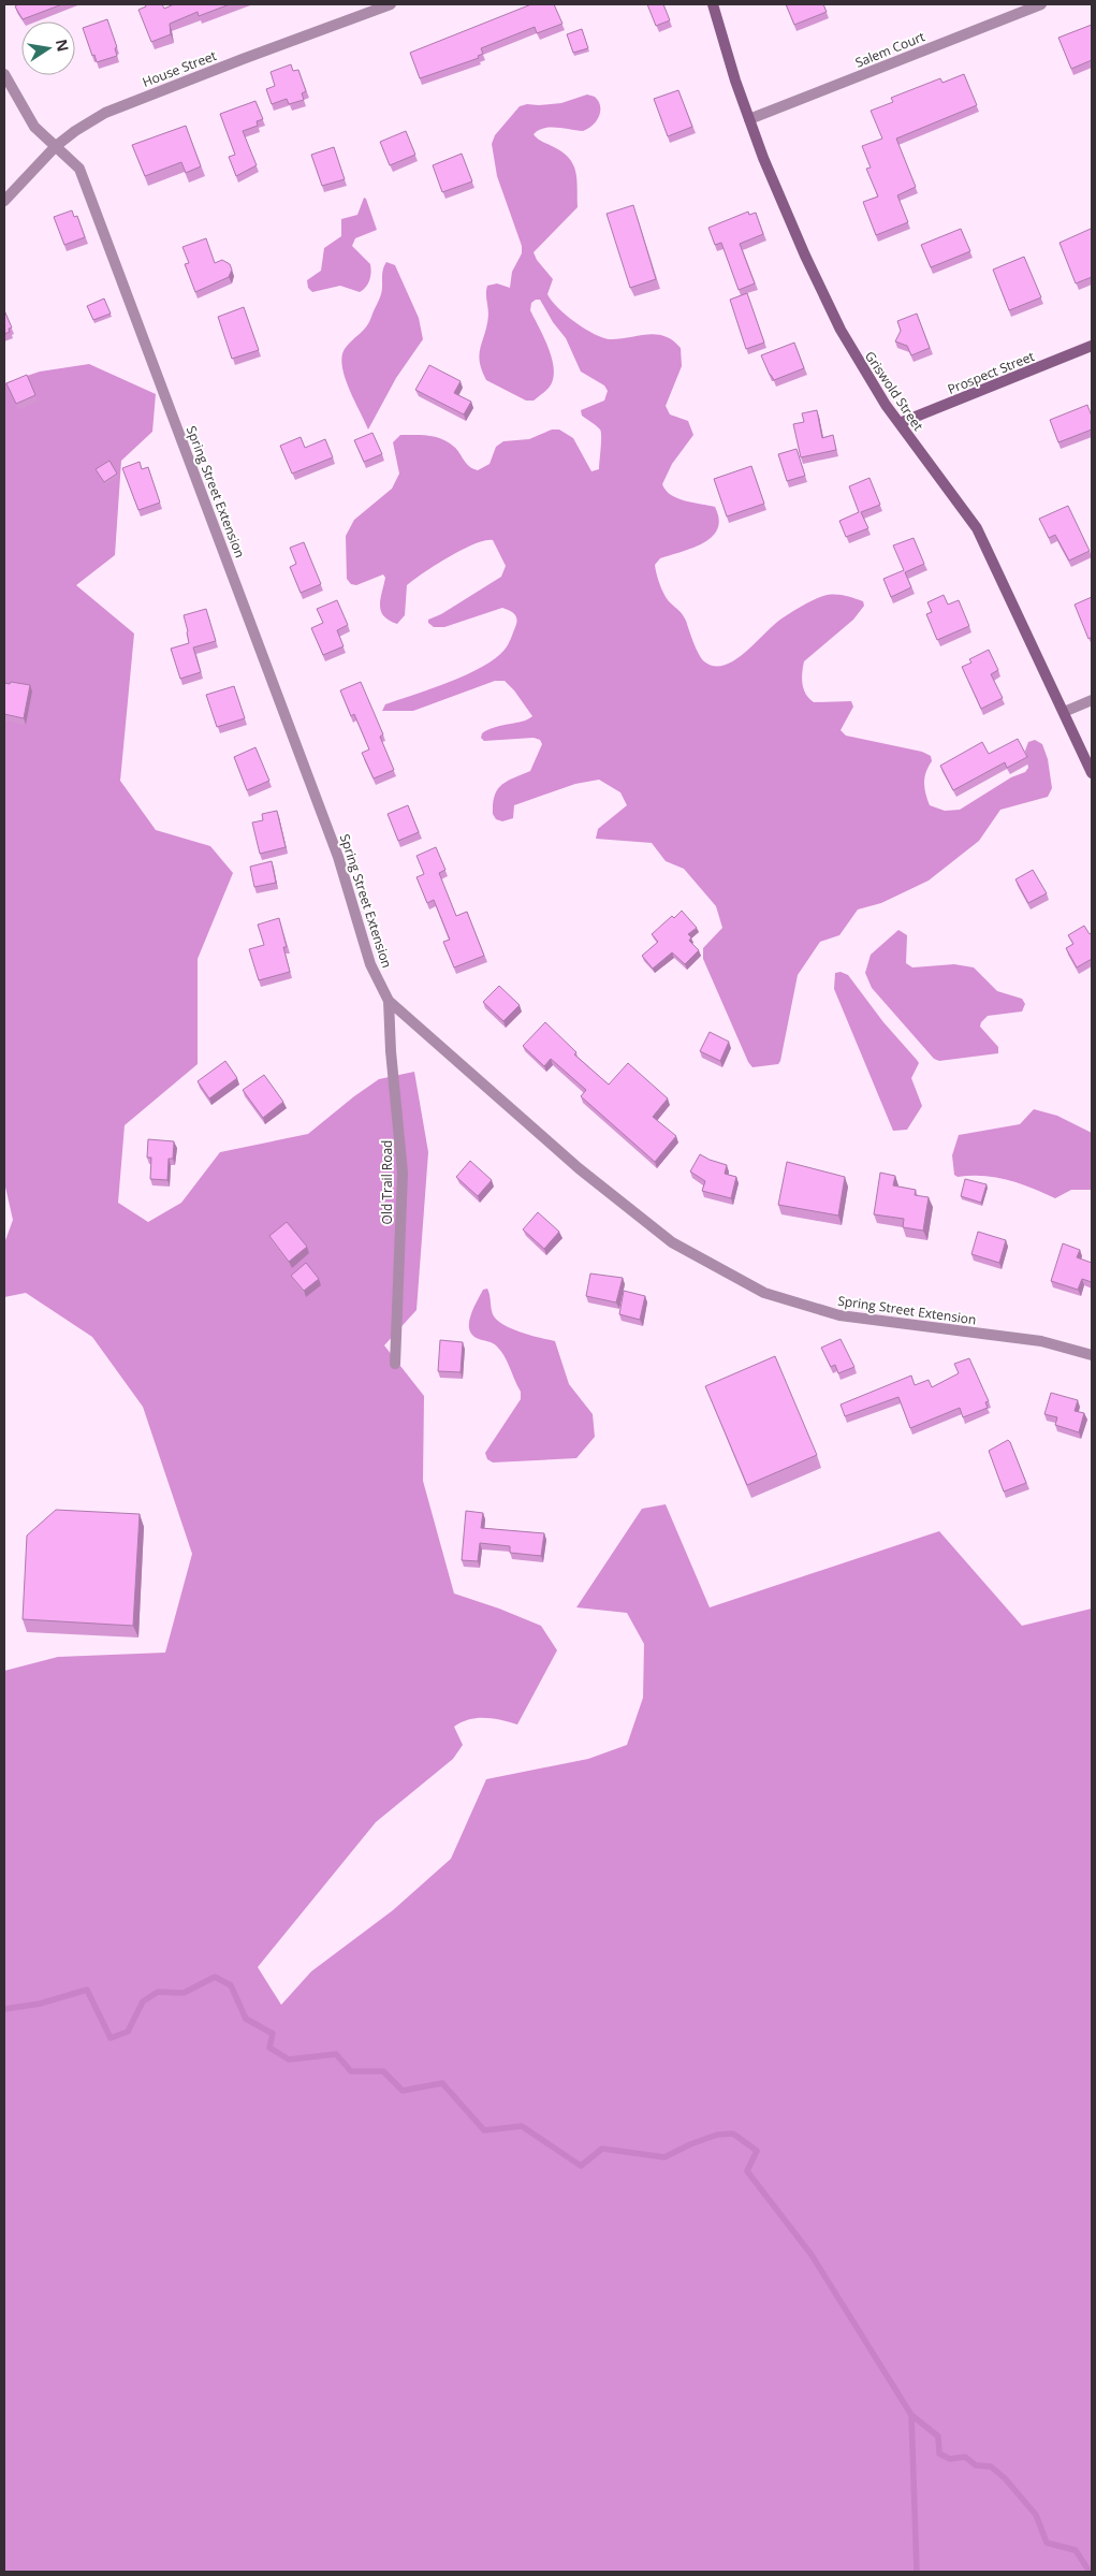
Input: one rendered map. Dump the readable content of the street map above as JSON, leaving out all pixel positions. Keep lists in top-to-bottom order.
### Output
{
  "streets": {
    "main road": ["Prospect Street", "Griswold Street"],
    "street": [
      "Salem Court",
      "House Street",
      "Spring Street Extension",
      "Old Trail Road"
    ]
  },
  "crossings": [
    ["Salem Court", "Griswold Street"],
    ["House Street", "Spring Street Extension"],
    ["Prospect Street", "Griswold Street"],
    ["Spring Street Extension", "Old Trail Road"]
  ],
  "north": "right"
}
